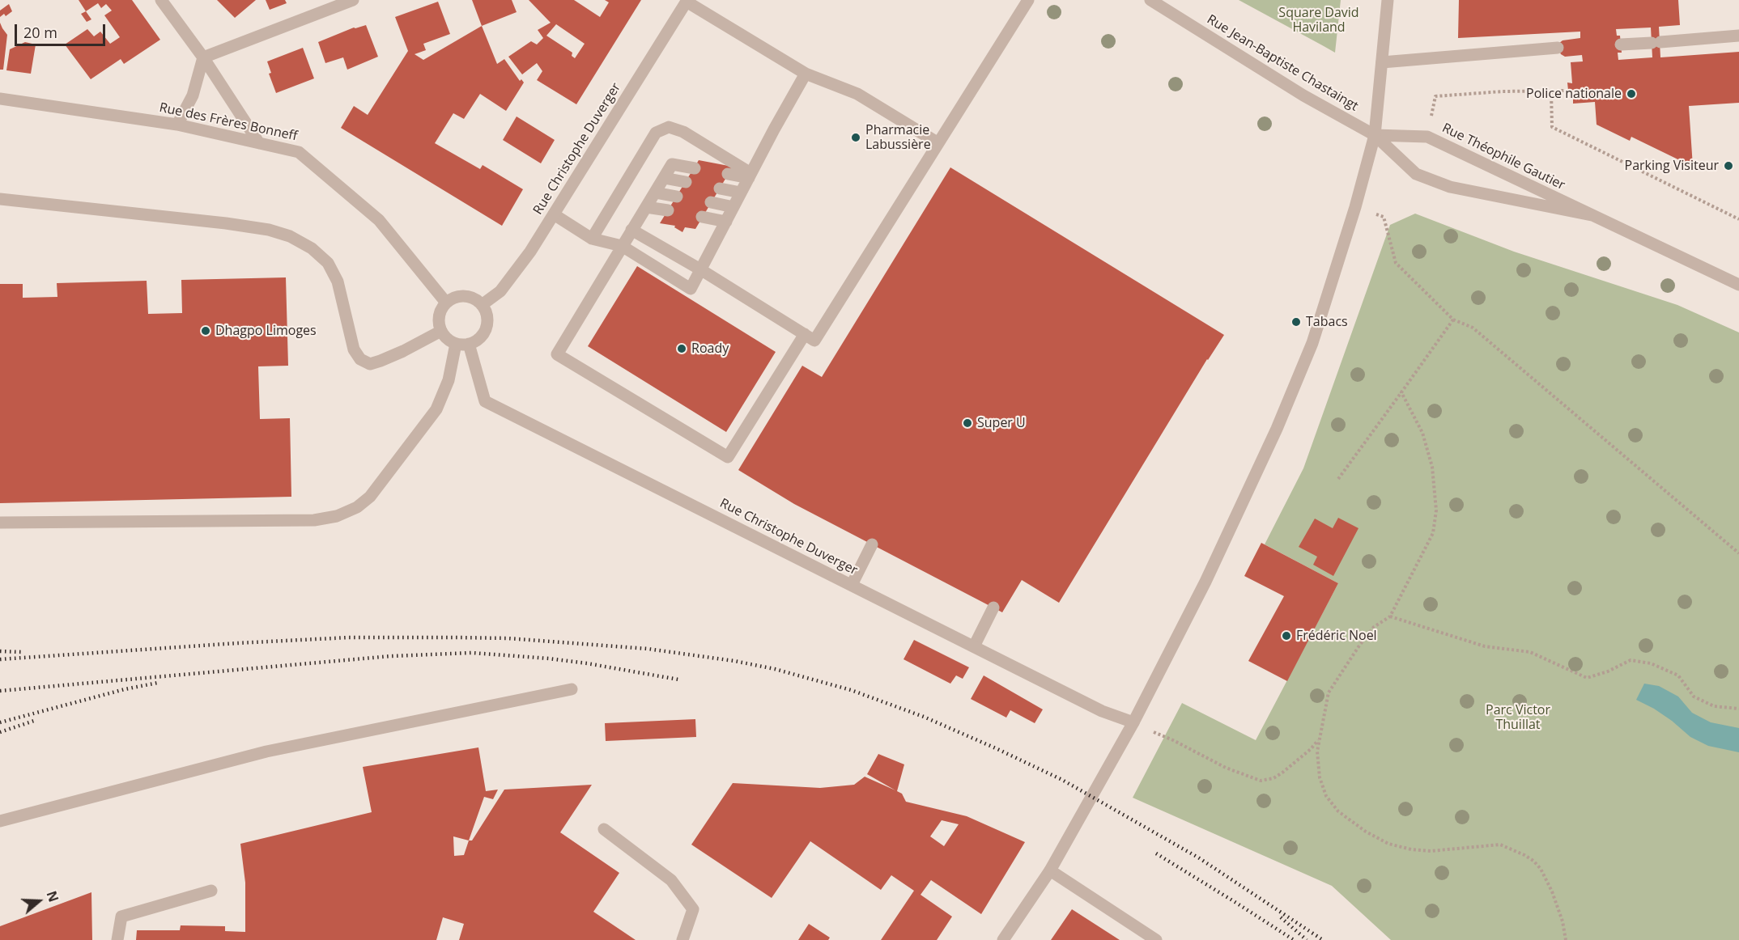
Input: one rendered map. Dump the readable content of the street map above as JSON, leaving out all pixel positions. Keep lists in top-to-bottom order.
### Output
{
  "streets": {
    "street": [
      "Rue Jean-Baptiste Chastaingt",
      "Rue des Frères Bonneff",
      "Rue Christophe Duverger",
      "Rue Théophile Gautier"
    ]
  },
  "crossings": [
    ["Rue Jean-Baptiste Chastaingt", "Rue Théophile Gautier"],
    ["Rue des Frères Bonneff", "Rue Christophe Duverger"]
  ],
  "parks": ["Square David Haviland", "Parc Victor Thuillat"],
  "places": [
    "Police nationale",
    "Pharmacie Labussière",
    "Parking Visiteur",
    "Tabacs",
    "Dhagpo Limoges",
    "Roady",
    "Super U",
    "Frédéric Noel"
  ],
  "scale_bar": "20 m",
  "north": "right"
}
